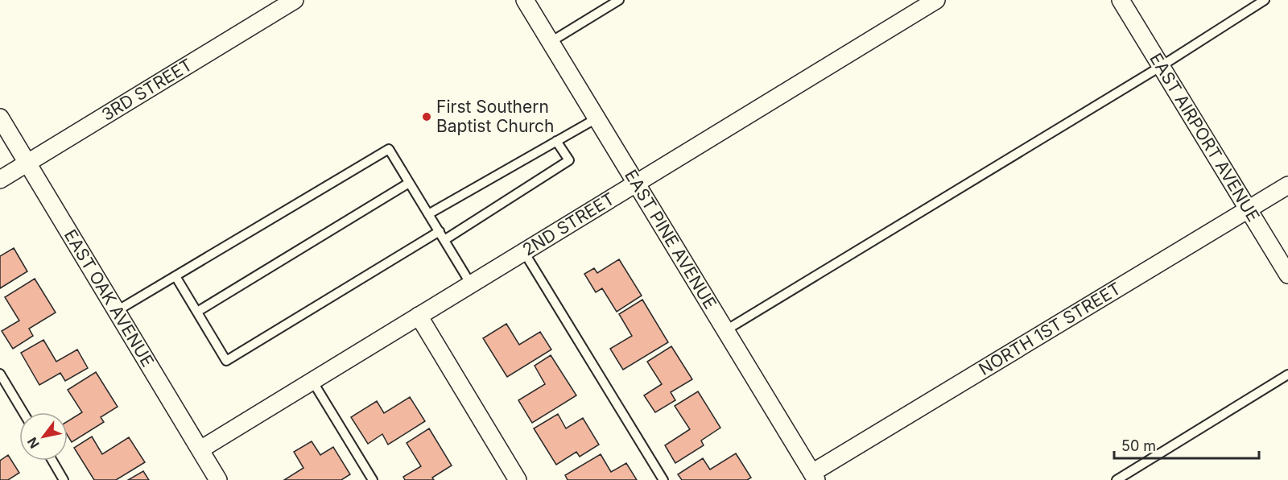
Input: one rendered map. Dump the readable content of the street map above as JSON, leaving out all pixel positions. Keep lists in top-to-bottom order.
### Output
{
  "streets": {
    "street": [
      "3RD STREET",
      "EAST AIRPORT AVENUE",
      "2ND STREET",
      "EAST PINE AVENUE",
      "EAST OAK AVENUE",
      "NORTH 1ST STREET"
    ]
  },
  "crossings": [
    ["3RD STREET", "EAST OAK AVENUE"],
    ["EAST AIRPORT AVENUE", "NORTH 1ST STREET"],
    ["2ND STREET", "EAST PINE AVENUE"],
    ["2ND STREET", "EAST OAK AVENUE"],
    ["EAST PINE AVENUE", "NORTH 1ST STREET"]
  ],
  "places": ["First Southern Baptist Church"],
  "scale_bar": "50 m",
  "north": "bottom left"
}
